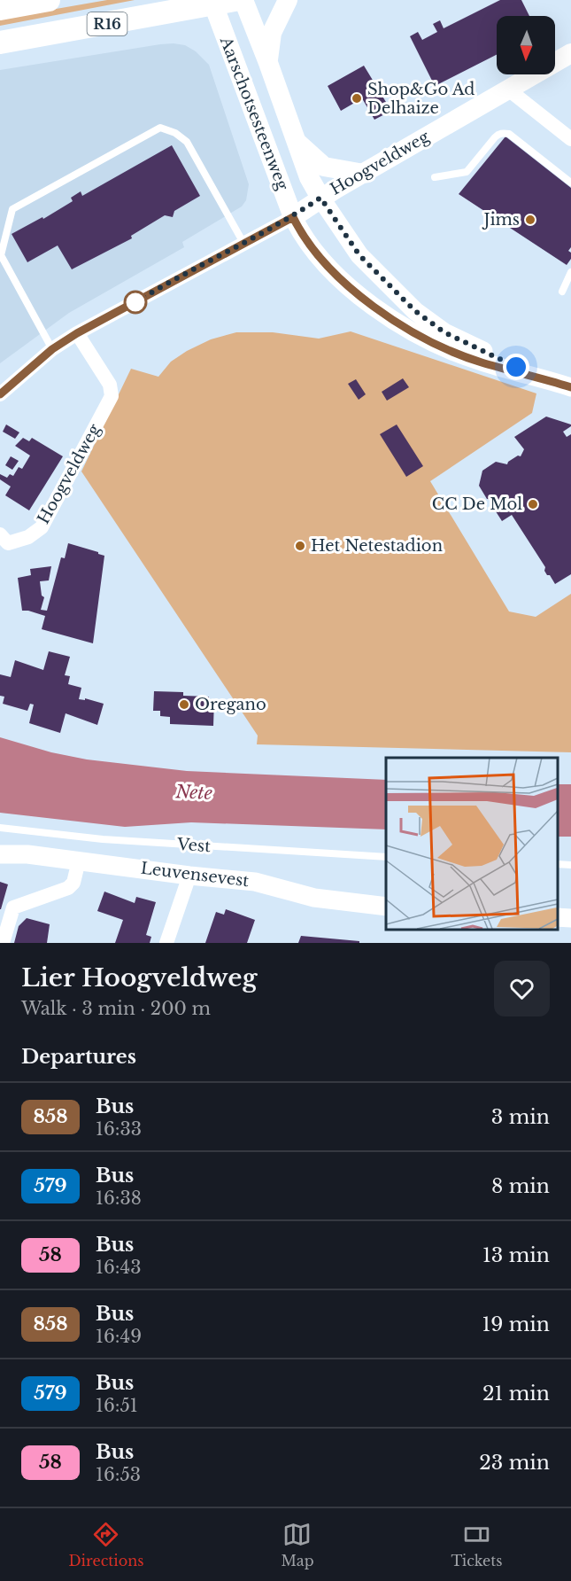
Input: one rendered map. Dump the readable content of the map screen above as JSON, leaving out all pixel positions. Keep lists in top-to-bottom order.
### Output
{
  "streets": {
    "main road": ["R16", "Aarschotsesteenweg", "Hoogveldweg"],
    "street": ["Leuvensevest"],
    "lane": ["Vest"]
  },
  "crossings": [
    ["R16", "Aarschotsesteenweg"],
    ["Aarschotsesteenweg", "Hoogveldweg"]
  ],
  "water": ["Nete"],
  "places": [
    "Shop&Go Ad Delhaize",
    "Jims",
    "CC De Mol",
    "Het Netestadion",
    "Oregano"
  ],
  "lines": ["bus line 858"],
  "north": "bottom",
  "page": {
    "heading": [
      ["Lier Hoogveldweg", "Walk · 3 min · 200 m"],
      "Departures"
    ],
    "list": [
      {
        "mark": "858",
        "name": "Bus",
        "note": "16:33",
        "value": "3 min"
      },
      {
        "mark": "579",
        "name": "Bus",
        "note": "16:38",
        "value": "8 min"
      },
      {
        "mark": "58",
        "name": "Bus",
        "note": "16:43",
        "value": "13 min"
      },
      {
        "mark": "858",
        "name": "Bus",
        "note": "16:49",
        "value": "19 min"
      },
      {
        "mark": "579",
        "name": "Bus",
        "note": "16:51",
        "value": "21 min"
      },
      {
        "mark": "58",
        "name": "Bus",
        "note": "16:53",
        "value": "23 min"
      }
    ],
    "tabs": ["Directions", "Map", "Tickets"]
  }
}
